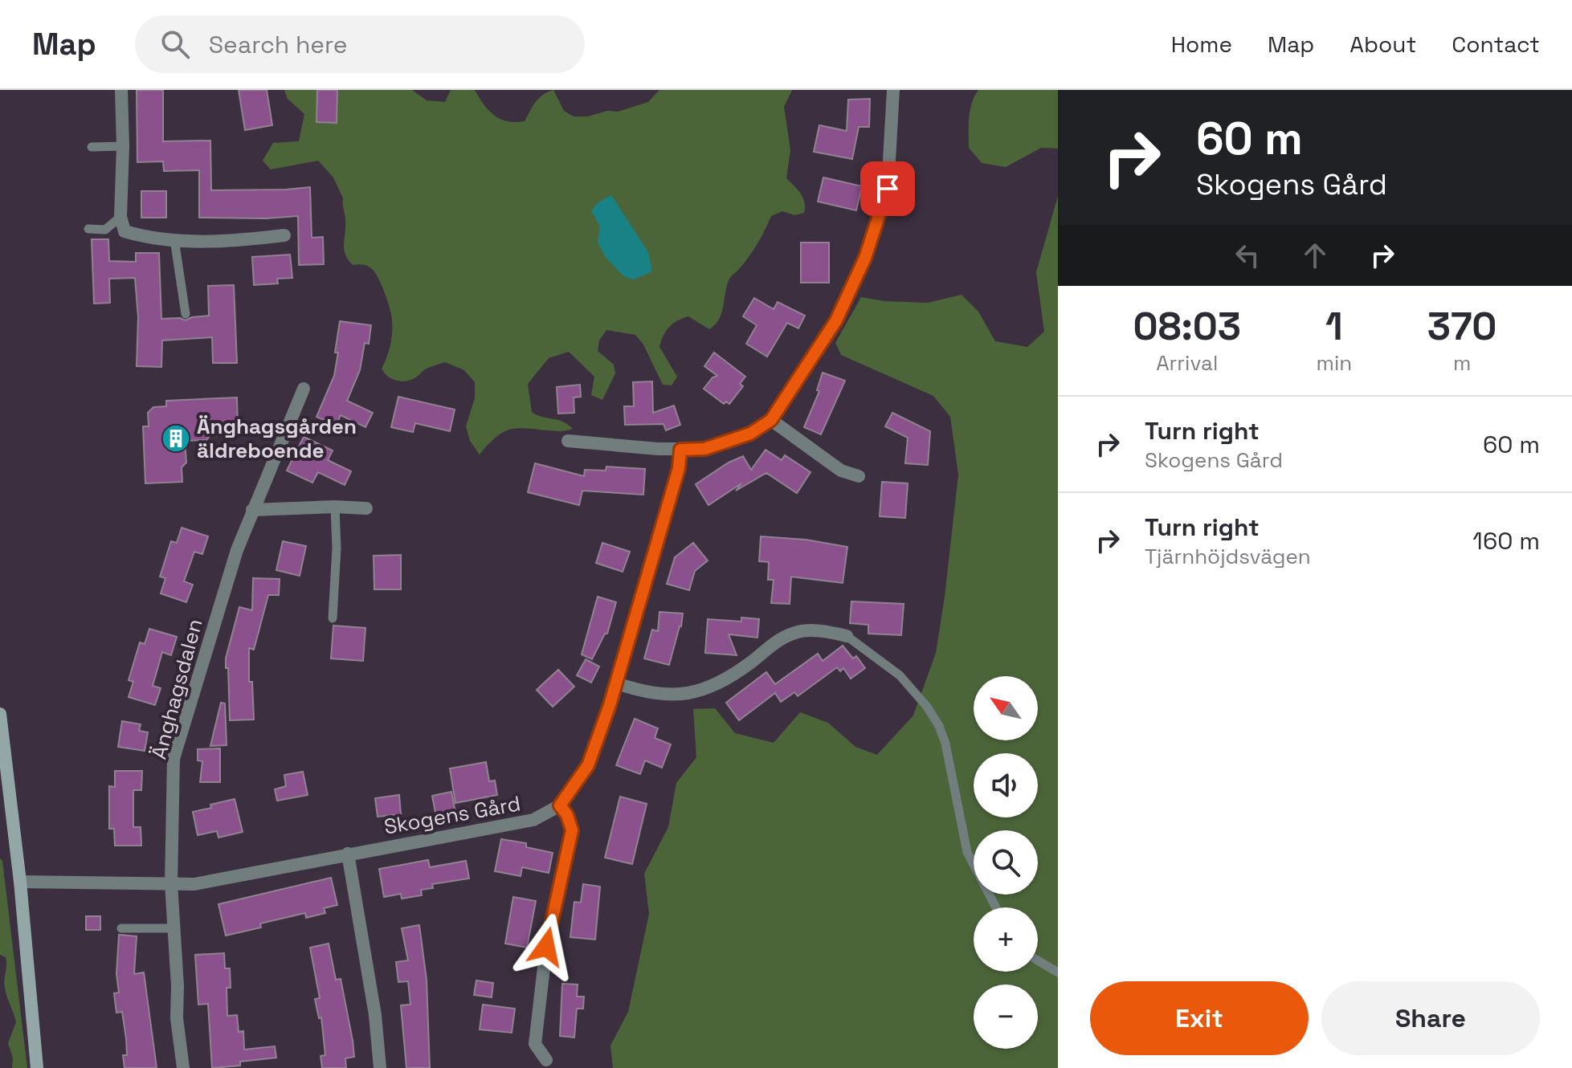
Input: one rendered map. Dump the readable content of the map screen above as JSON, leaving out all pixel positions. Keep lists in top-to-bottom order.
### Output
{
  "streets": {
    "street": ["Änghagsdalen", "Skogens Gård"]
  },
  "crossings": [
    ["Änghagsdalen", "Skogens Gård"]
  ],
  "places": {
    "building": ["Änghagsgården äldreboende"]
  },
  "north": "top left",
  "page": {
    "header": "Map",
    "search": "Search here",
    "nav": [
      "Home",
      "Map",
      "About",
      "Contact"
    ],
    "turn": ["60 m", "Skogens Gård"],
    "eta": [
      "08:03",
      "Arrival",
      "1",
      "min",
      "370",
      "m"
    ],
    "list": [
      {
        "name": "Turn right",
        "note": "Skogens Gård",
        "value": "60 m"
      },
      {
        "name": "Turn right",
        "note": "Tjärnhöjdsvägen",
        "value": "160 m"
      }
    ],
    "map_buttons": ["+", "−"],
    "buttons": ["Exit", "Share"]
  }
}
